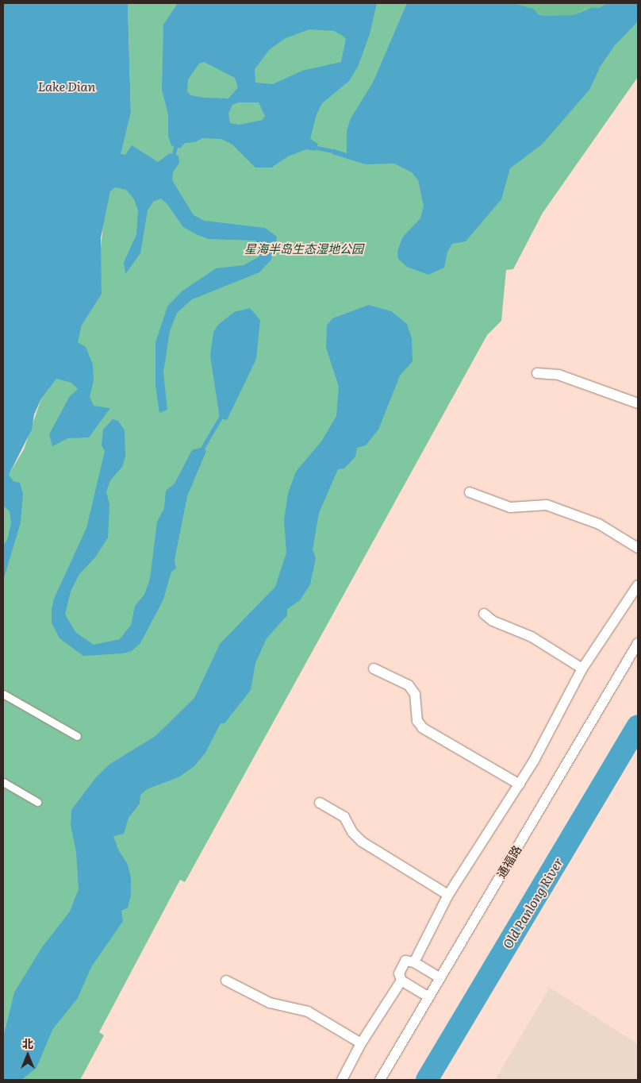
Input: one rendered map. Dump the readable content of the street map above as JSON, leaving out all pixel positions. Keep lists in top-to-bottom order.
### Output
{
  "streets": {
    "street": ["通福路"]
  },
  "water": ["Lake Dian", "Old Panlong River"],
  "parks": ["星海半岛生态湿地公园"],
  "north": "top"
}
